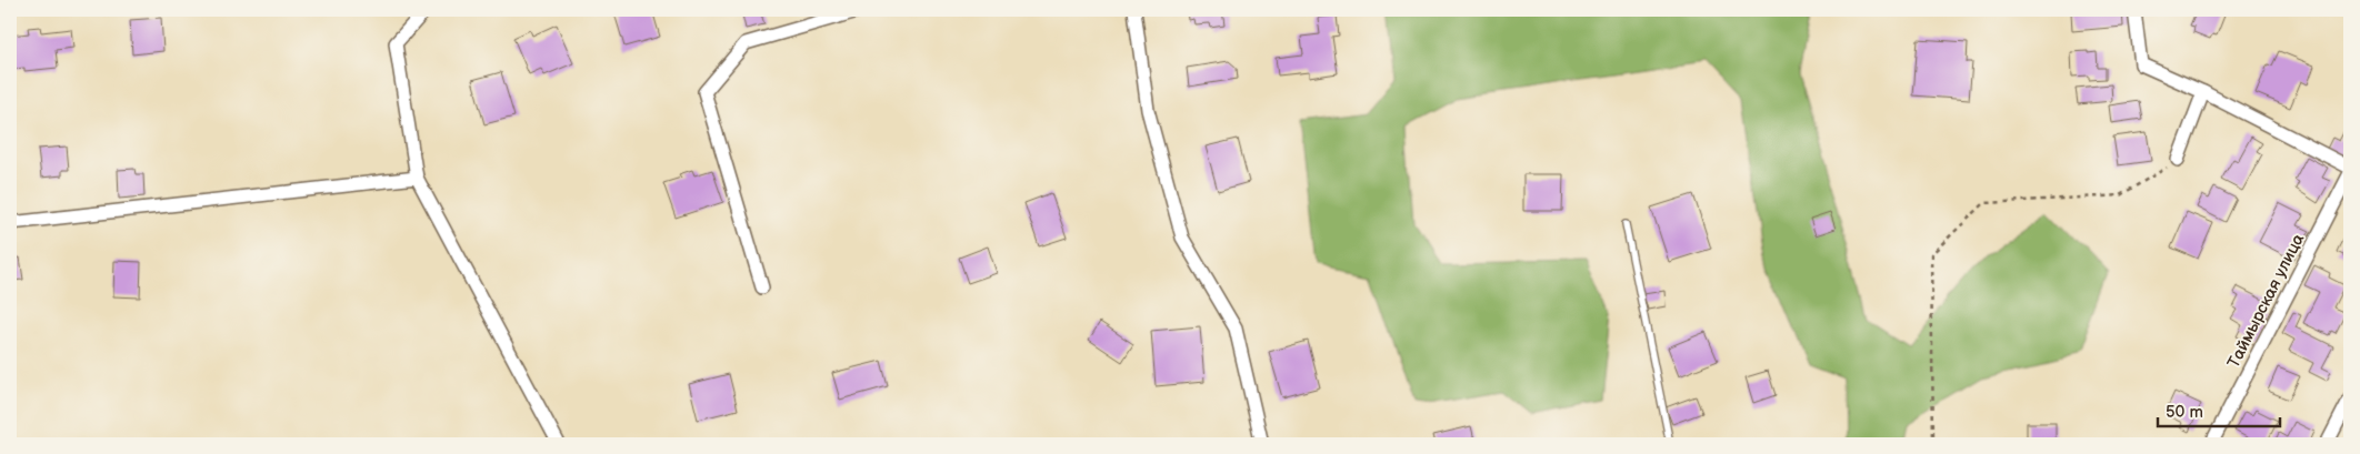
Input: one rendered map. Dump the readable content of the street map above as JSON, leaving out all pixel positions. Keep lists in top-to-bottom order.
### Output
{
  "streets": {
    "street": ["Таймырская улица"]
  },
  "scale_bar": "50 m"
}
